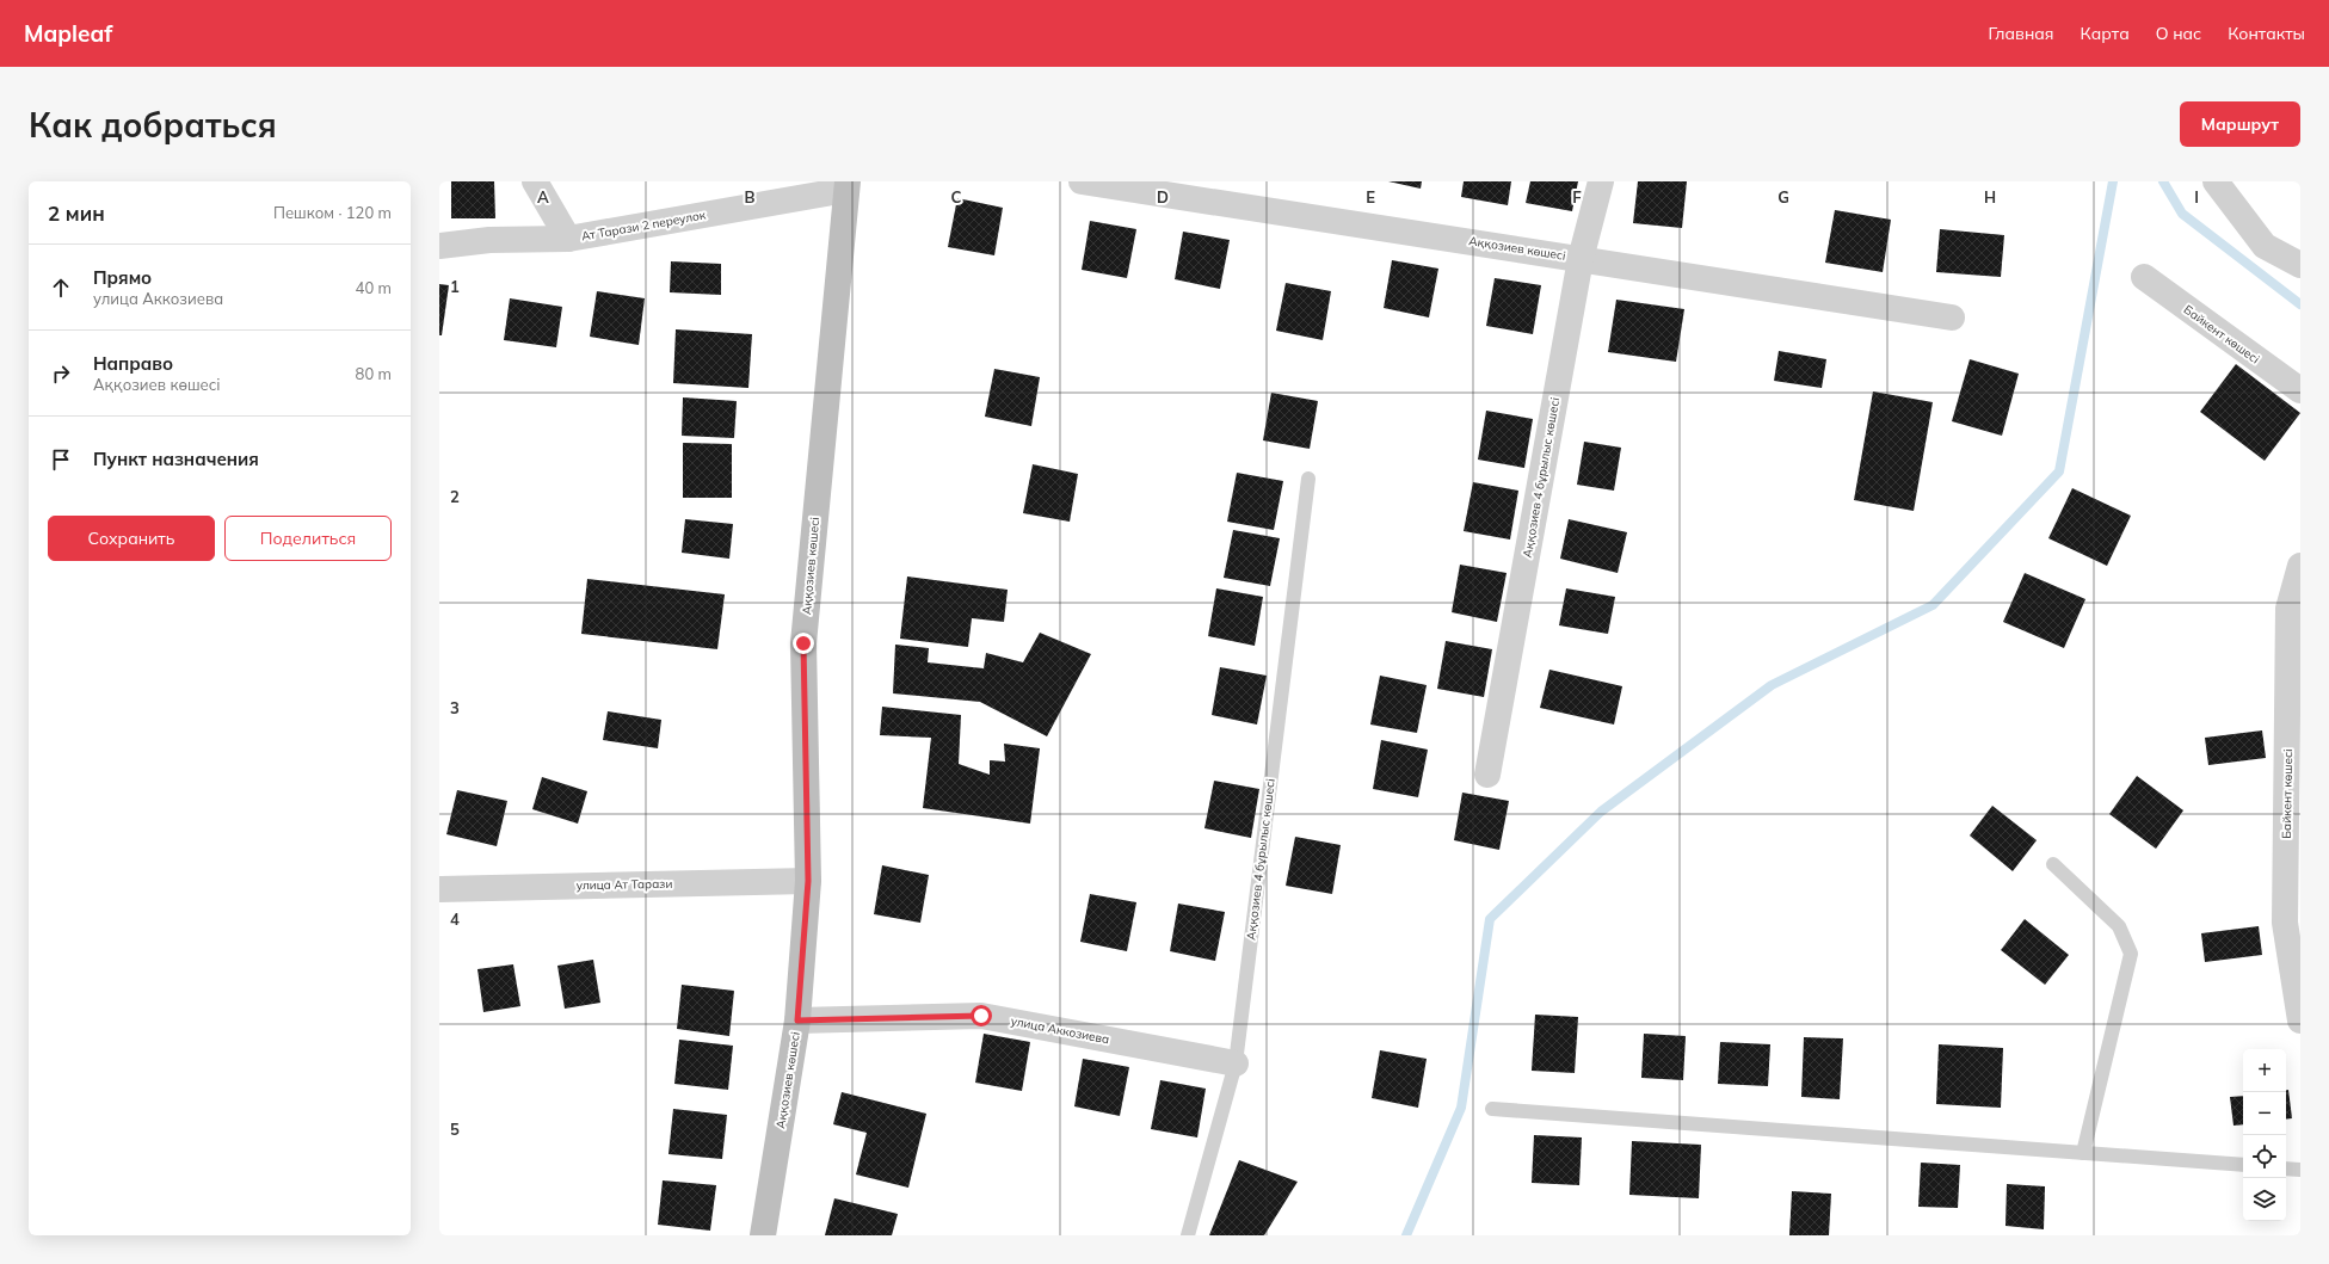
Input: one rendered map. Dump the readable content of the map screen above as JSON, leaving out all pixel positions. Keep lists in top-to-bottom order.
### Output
{
  "streets": {
    "main road": ["Аққозиев көшесі"],
    "street": [
      "Ат Тарази 2 переулок",
      "Байкент көшесі",
      "Аққозиев 4 бұрылыс көшесі",
      "улица Ат Тарази",
      "улица Аккозиева"
    ]
  },
  "crossings": [
    ["Ат Тарази 2 переулок", "Аққозиев көшесі"],
    ["Аққозиев көшесі", "Аққозиев 4 бұрылыс көшесі"],
    ["Аққозиев көшесі", "улица Ат Тарази"],
    ["Аққозиев көшесі", "улица Аккозиева"],
    ["Аққозиев 4 бұрылыс көшесі", "улица Аккозиева"]
  ],
  "page": {
    "header": "Mapleaf",
    "nav": [
      "Главная",
      "Карта",
      "О нас",
      "Контакты"
    ],
    "buttons": [
      "Маршрут",
      ["Сохранить", "Поделиться"]
    ],
    "title": "Как добраться",
    "heading": ["2 мин", "Пешком · 120 m"],
    "list": [
      ["Прямо", "улица Аккозиева", "40 m"],
      ["Направо", "Аққозиев көшесі", "80 m"],
      "Пункт назначения"
    ],
    "map_buttons": ["+", "−"]
  },
  "grid": {
    "columns": [
      "A",
      "B",
      "C",
      "D",
      "E",
      "F",
      "G",
      "H",
      "I"
    ],
    "rows": [
      "1",
      "2",
      "3",
      "4",
      "5"
    ]
  }
}
